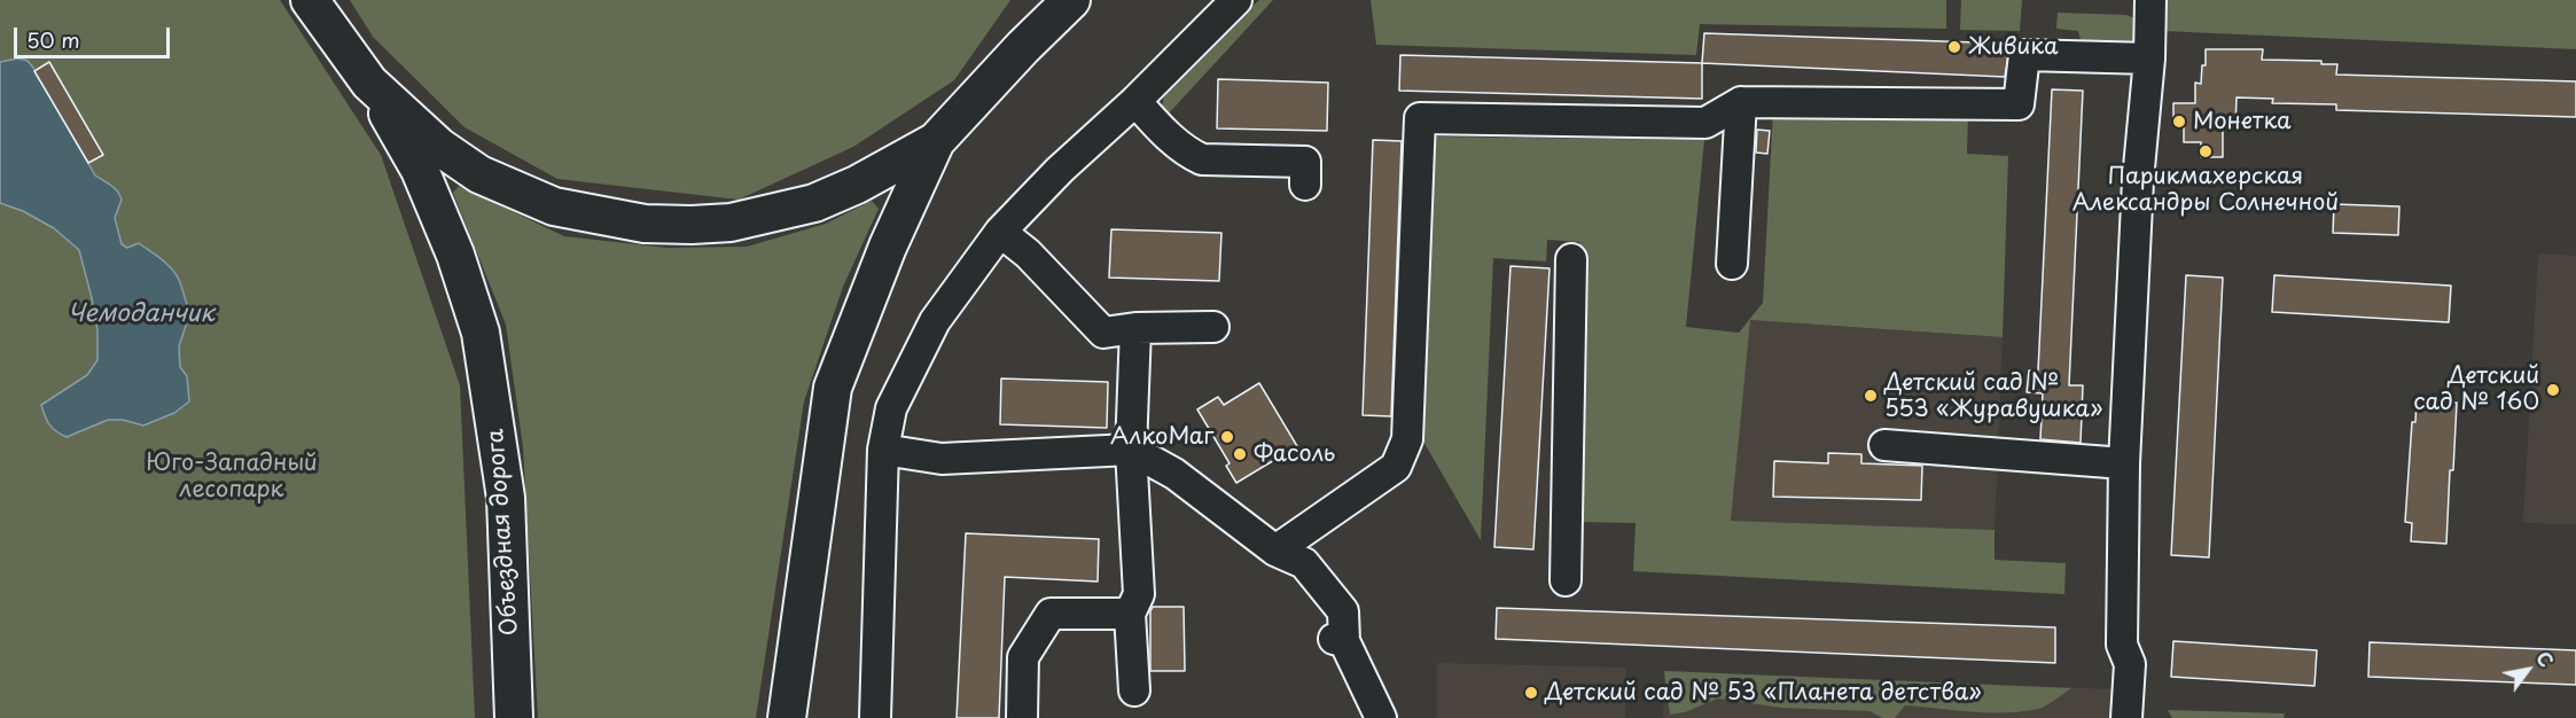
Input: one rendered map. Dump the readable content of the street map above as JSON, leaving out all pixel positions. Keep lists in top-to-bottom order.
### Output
{
  "streets": {
    "main road": ["Объездная дорога"]
  },
  "water": ["Чемоданчик"],
  "parks": ["Юго-Западный лесопарк"],
  "places": [
    "Живика",
    "Монетка",
    "Парикмахерская Александры Солнечной",
    "Детский сад № 160",
    "Детский сад № 553 «Журавушка»",
    "АлкоМаг",
    "Фасоль",
    "Детский сад № 53 «Планета детства»"
  ],
  "scale_bar": "50 m",
  "north": "top right"
}
